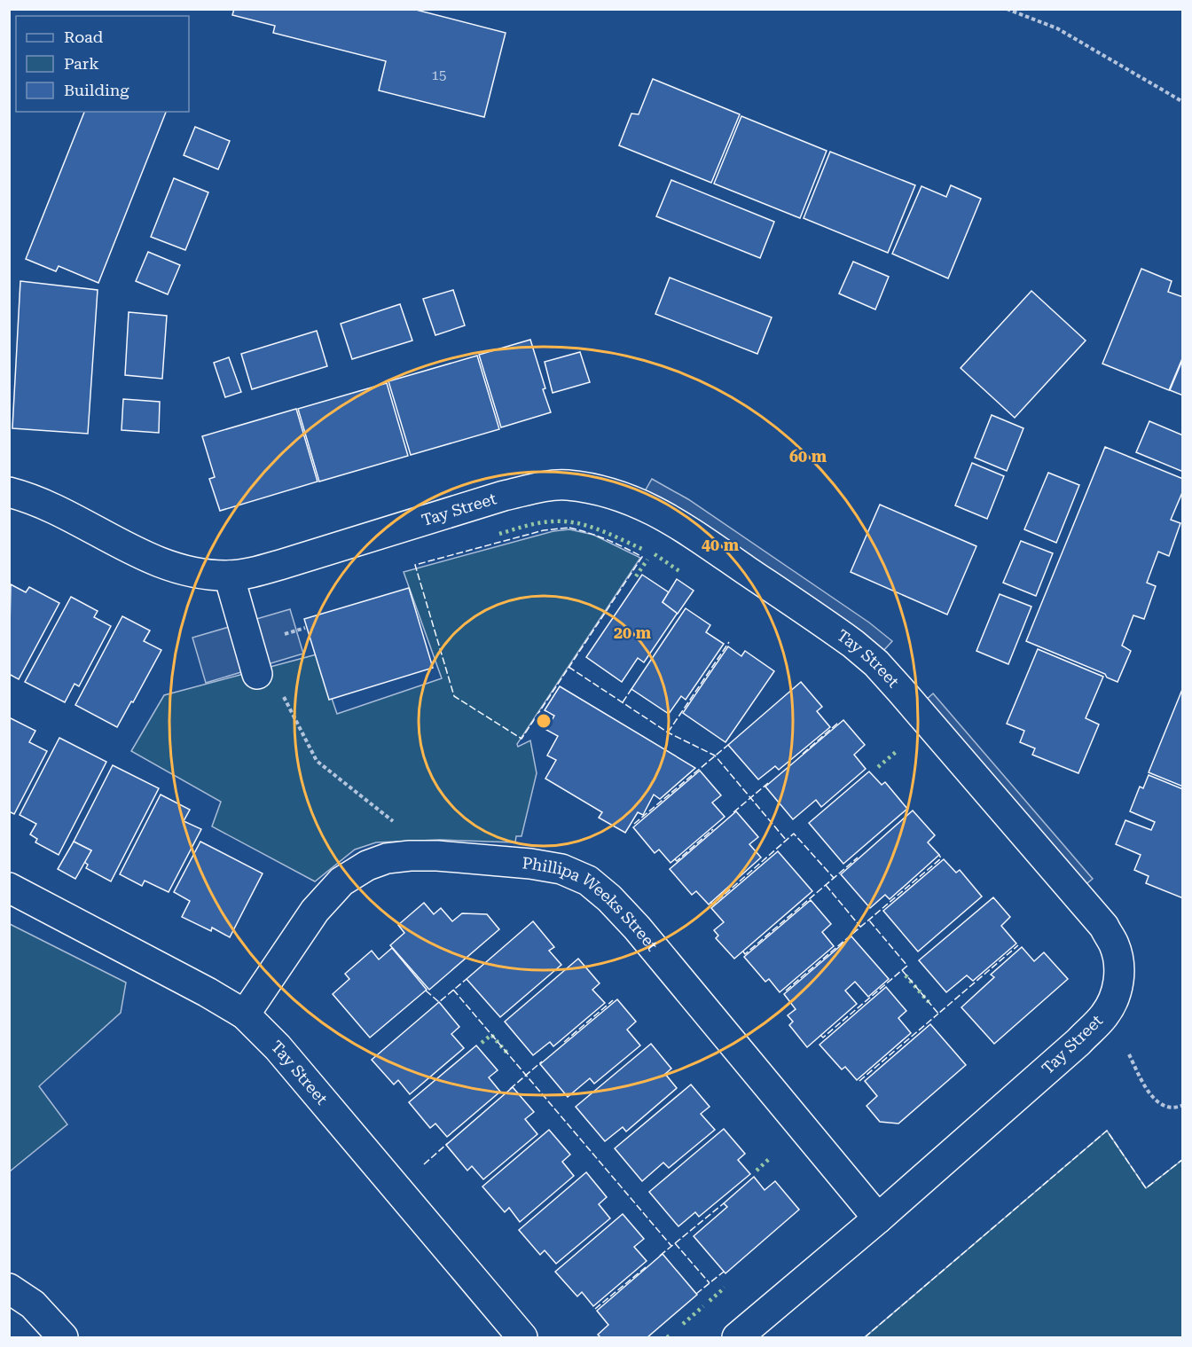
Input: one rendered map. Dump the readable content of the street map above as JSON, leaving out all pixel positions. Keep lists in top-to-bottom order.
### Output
{
  "streets": {
    "street": ["Tay Street", "Phillipa Weeks Street"]
  },
  "crossings": [
    ["Tay Street", "Phillipa Weeks Street"]
  ],
  "house_numbers": ["15"],
  "legend": ["Road", "Park", "Building"],
  "rings": ["60 m", "40 m", "20 m"]
}
